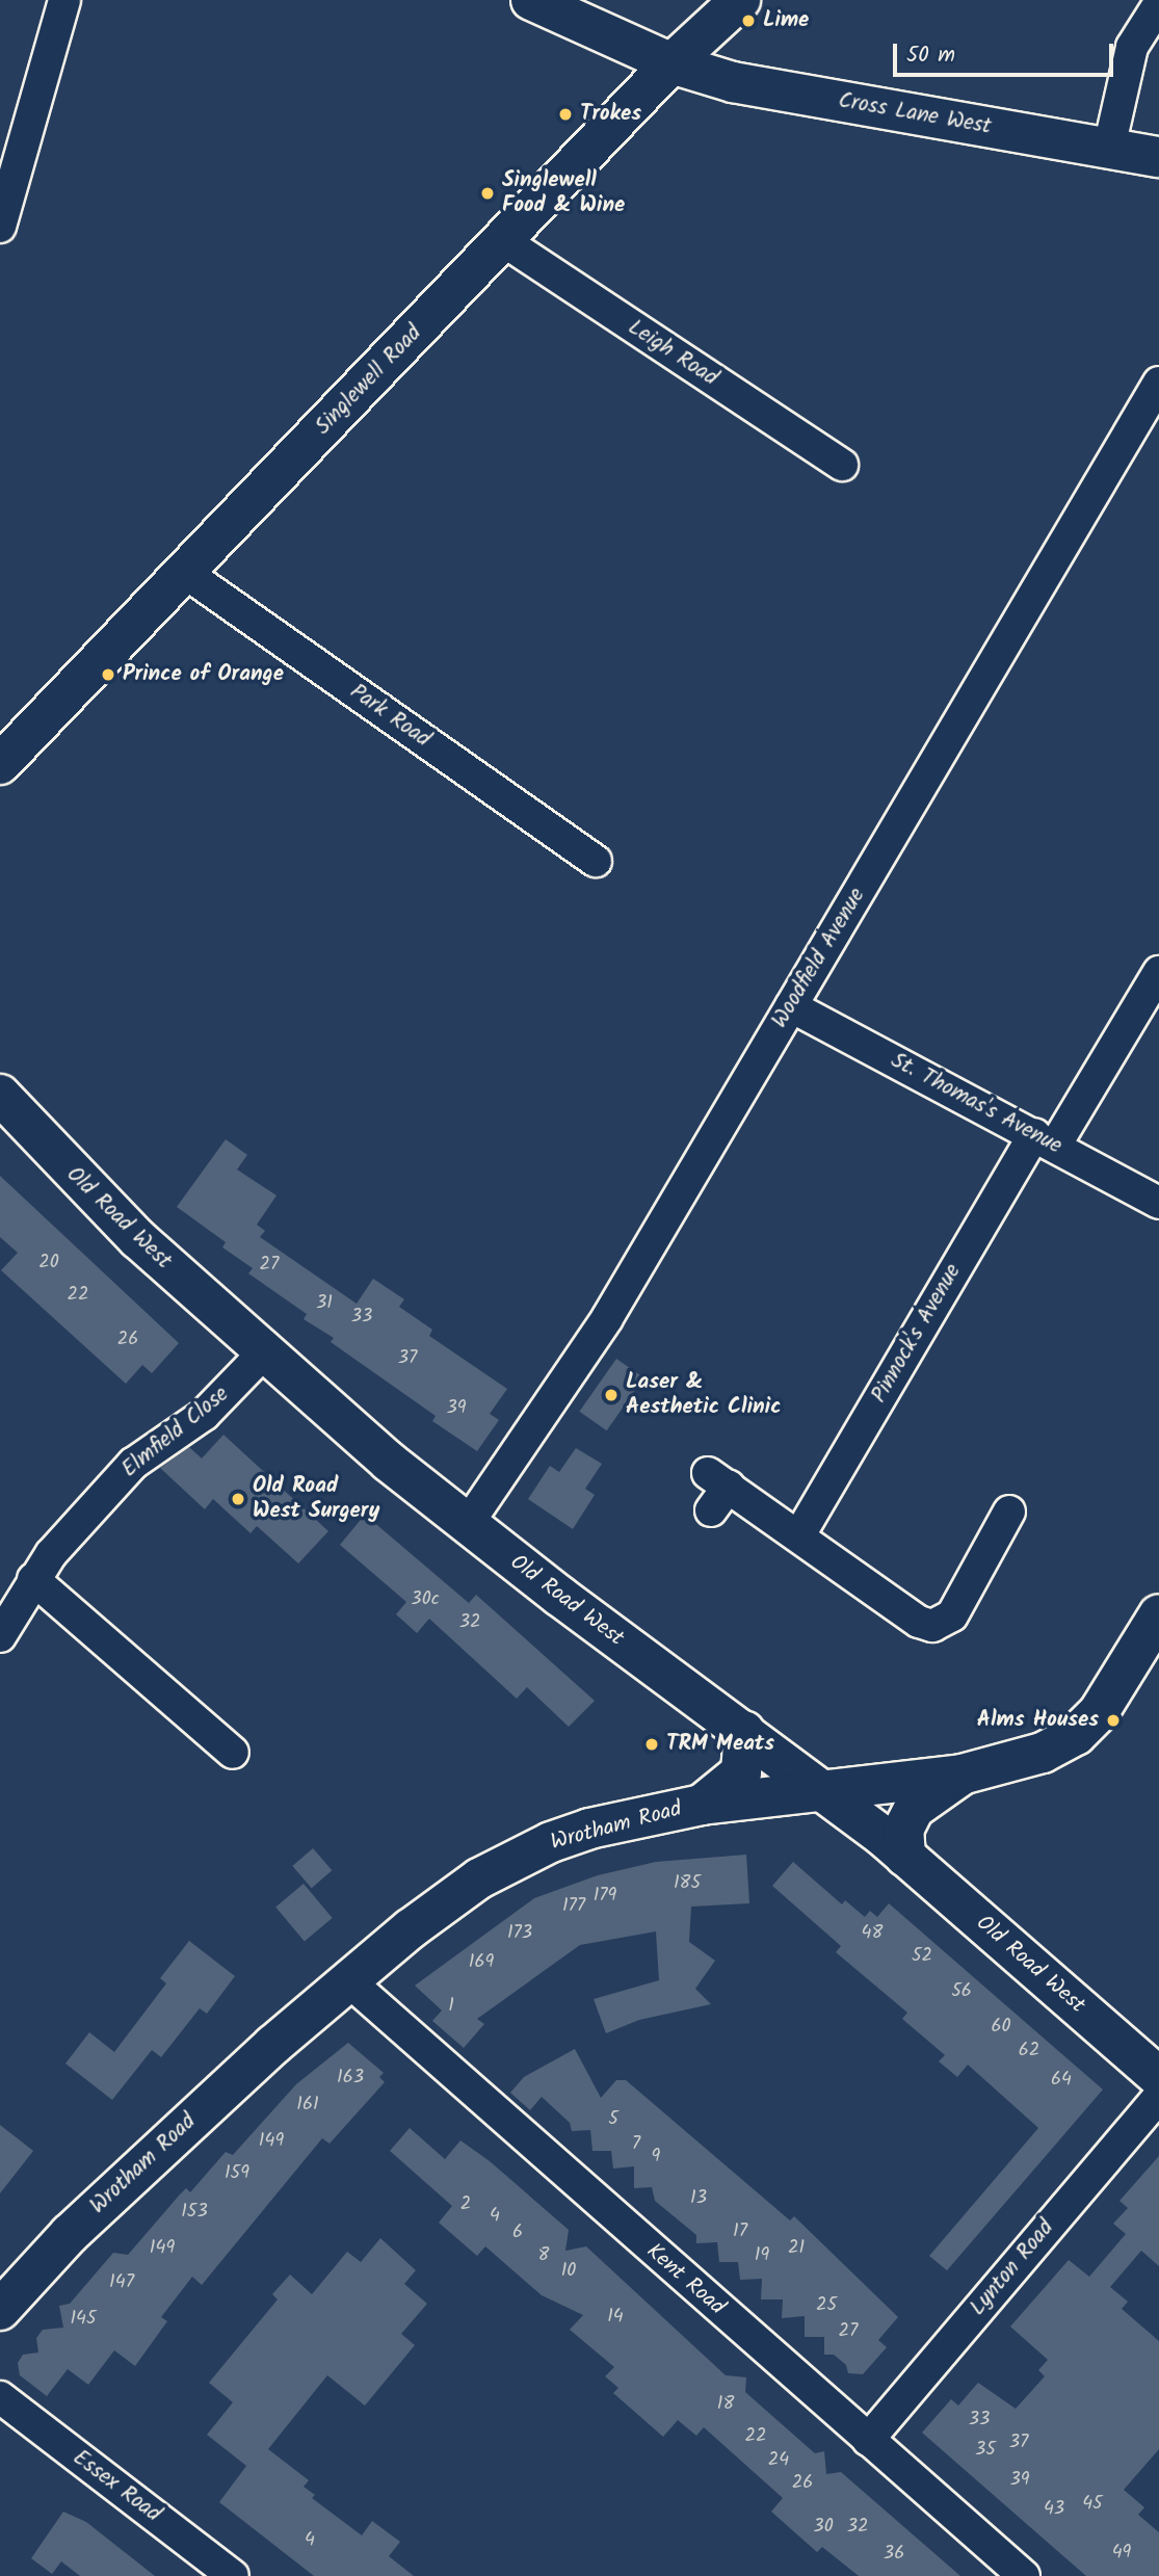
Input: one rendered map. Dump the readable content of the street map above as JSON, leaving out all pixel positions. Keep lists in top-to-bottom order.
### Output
{
  "streets": {
    "main road": [
      "Cross Lane West",
      "Singlewell Road",
      "Old Road West",
      "Wrotham Road"
    ],
    "street": [
      "Leigh Road",
      "Park Road",
      "Woodfield Avenue",
      "St. Thomas's Avenue",
      "Pinnock's Avenue",
      "Elmfield Close",
      "Lynton Road",
      "Kent Road",
      "Essex Road"
    ]
  },
  "crossings": [
    ["Cross Lane West", "Singlewell Road"],
    ["Leigh Road", "Singlewell Road"],
    ["Singlewell Road", "Park Road"],
    ["Woodfield Avenue", "St. Thomas's Avenue"],
    ["Woodfield Avenue", "Old Road West"],
    ["St. Thomas's Avenue", "Pinnock's Avenue"],
    ["Old Road West", "Elmfield Close"],
    ["Old Road West", "Wrotham Road"],
    ["Wrotham Road", "Kent Road"],
    ["Lynton Road", "Kent Road"]
  ],
  "places": [
    "Lime",
    "Trokes",
    "Singlewell Food & Wine",
    "Prince of Orange",
    "Laser & Aesthetic Clinic",
    "Old Road West Surgery",
    "Alms Houses",
    "TRM Meats"
  ],
  "house_numbers": [
    "20",
    "27",
    "22",
    "31",
    "33",
    "26",
    "37",
    "39",
    "30c",
    "32",
    "185",
    "179",
    "177",
    "173",
    "48",
    "52",
    "169",
    "56",
    "1",
    "60",
    "62",
    "163",
    "64",
    "161",
    "5",
    "149",
    "7",
    "9",
    "159",
    "13",
    "2",
    "153",
    "4",
    "17",
    "6",
    "149",
    "21",
    "8",
    "19",
    "10",
    "147",
    "25",
    "14",
    "145",
    "27",
    "18",
    "33",
    "22",
    "37",
    "35",
    "24",
    "39",
    "26",
    "45",
    "43",
    "30",
    "32",
    "4",
    "49",
    "36"
  ],
  "scale_bar": "50 m"
}
